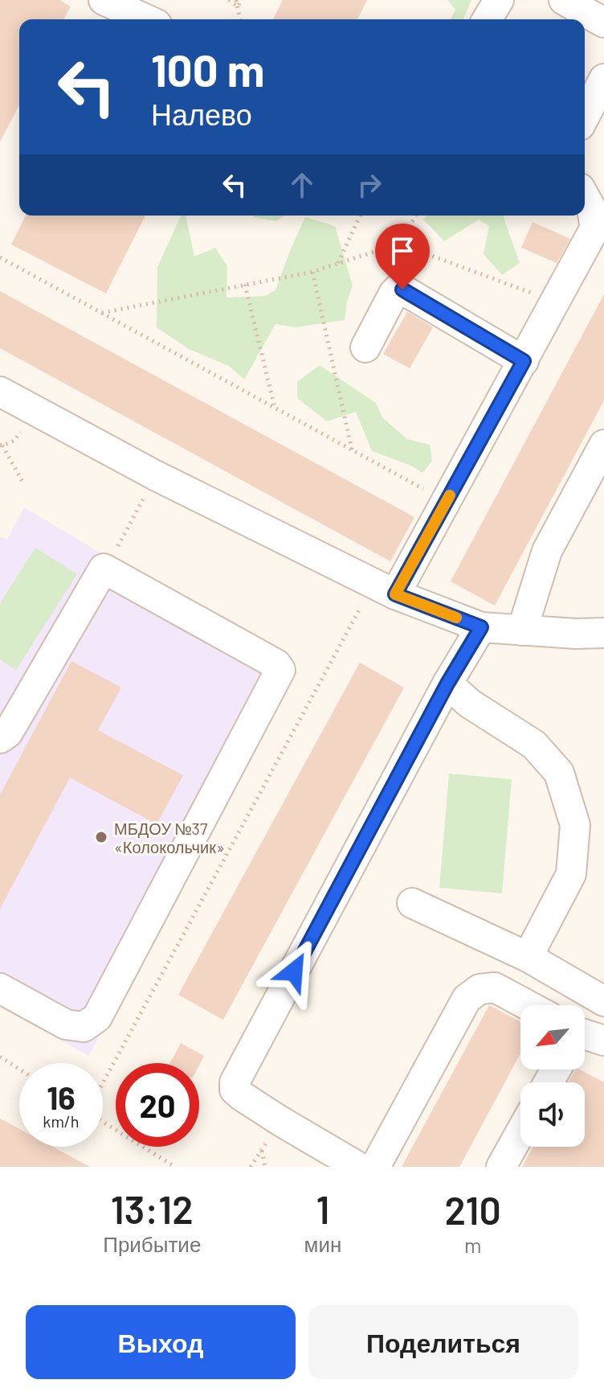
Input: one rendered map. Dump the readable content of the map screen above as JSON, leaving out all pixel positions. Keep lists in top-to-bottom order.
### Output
{
  "places": ["МБДОУ №37 «Колокольчик»"],
  "north": "bottom left",
  "page": {
    "turn": ["100 m", "Налево"],
    "speed": "16 km/h",
    "limit": "20",
    "eta": [
      "13:12",
      "Прибытие",
      "1",
      "мин",
      "210",
      "m"
    ],
    "buttons": ["Выход", "Поделиться"]
  }
}
